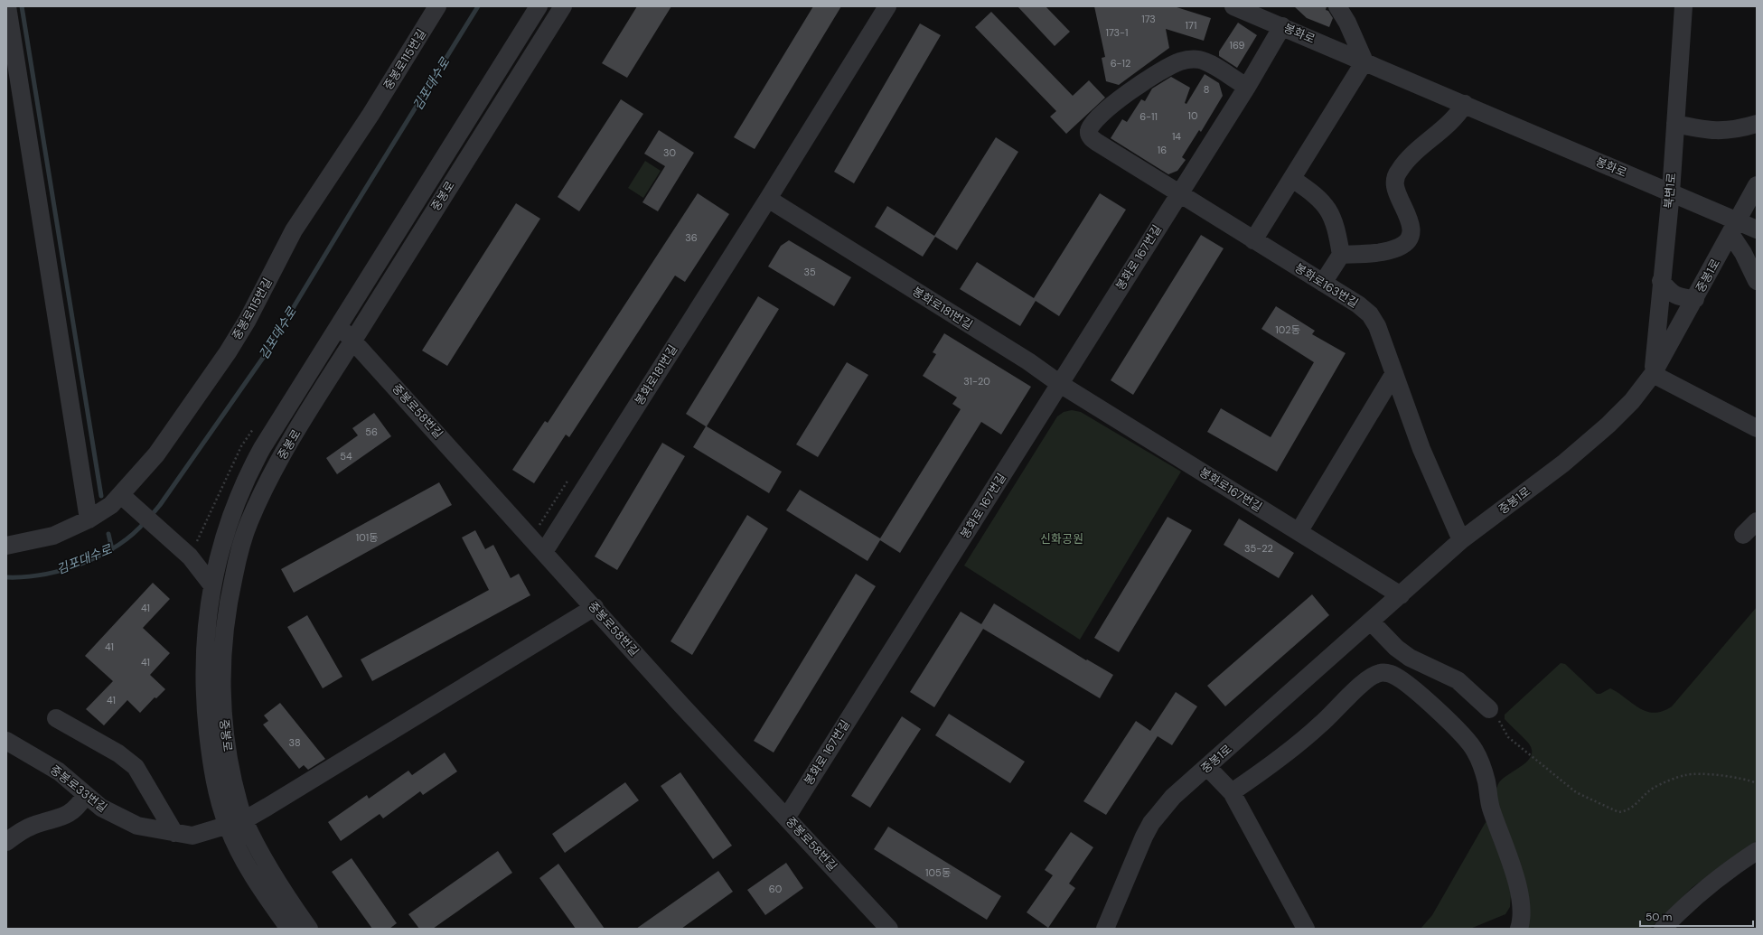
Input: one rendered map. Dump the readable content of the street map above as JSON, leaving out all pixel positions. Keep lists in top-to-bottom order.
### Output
{
  "streets": {
    "street": [
      "봉화로",
      "중봉로115번길",
      "북변1로",
      "중봉로",
      "봉화로 167번길",
      "중봉1로",
      "봉화로163번길",
      "봉화로181번길",
      "중봉로58번길",
      "봉화로167번길",
      "중봉로33번길"
    ]
  },
  "crossings": [
    ["봉화로", "북변1로"],
    ["봉화로", "봉화로 167번길"],
    ["봉화로", "중봉1로"],
    ["북변1로", "중봉1로"],
    ["중봉로", "중봉로58번길"],
    ["중봉로", "중봉로33번길"],
    ["봉화로 167번길", "봉화로163번길"],
    ["봉화로 167번길", "봉화로181번길"],
    ["봉화로 167번길", "중봉로58번길"],
    ["봉화로 167번길", "봉화로167번길"],
    ["중봉1로", "봉화로163번길"],
    ["중봉1로", "봉화로167번길"],
    ["봉화로181번길", "중봉로58번길"],
    ["봉화로181번길", "봉화로167번길"],
    ["중봉로58번길", "중봉로33번길"]
  ],
  "water": ["김포대수로"],
  "parks": ["신화공원"],
  "house_numbers": [
    "173",
    "171",
    "173-1",
    "169",
    "6-12",
    "8",
    "10",
    "6-11",
    "14",
    "16",
    "30",
    "36",
    "35",
    "102동",
    "31-20",
    "56",
    "54",
    "101동",
    "35-22",
    "41",
    "41",
    "41",
    "41",
    "38",
    "105동",
    "60"
  ],
  "scale_bar": "50 m"
}
